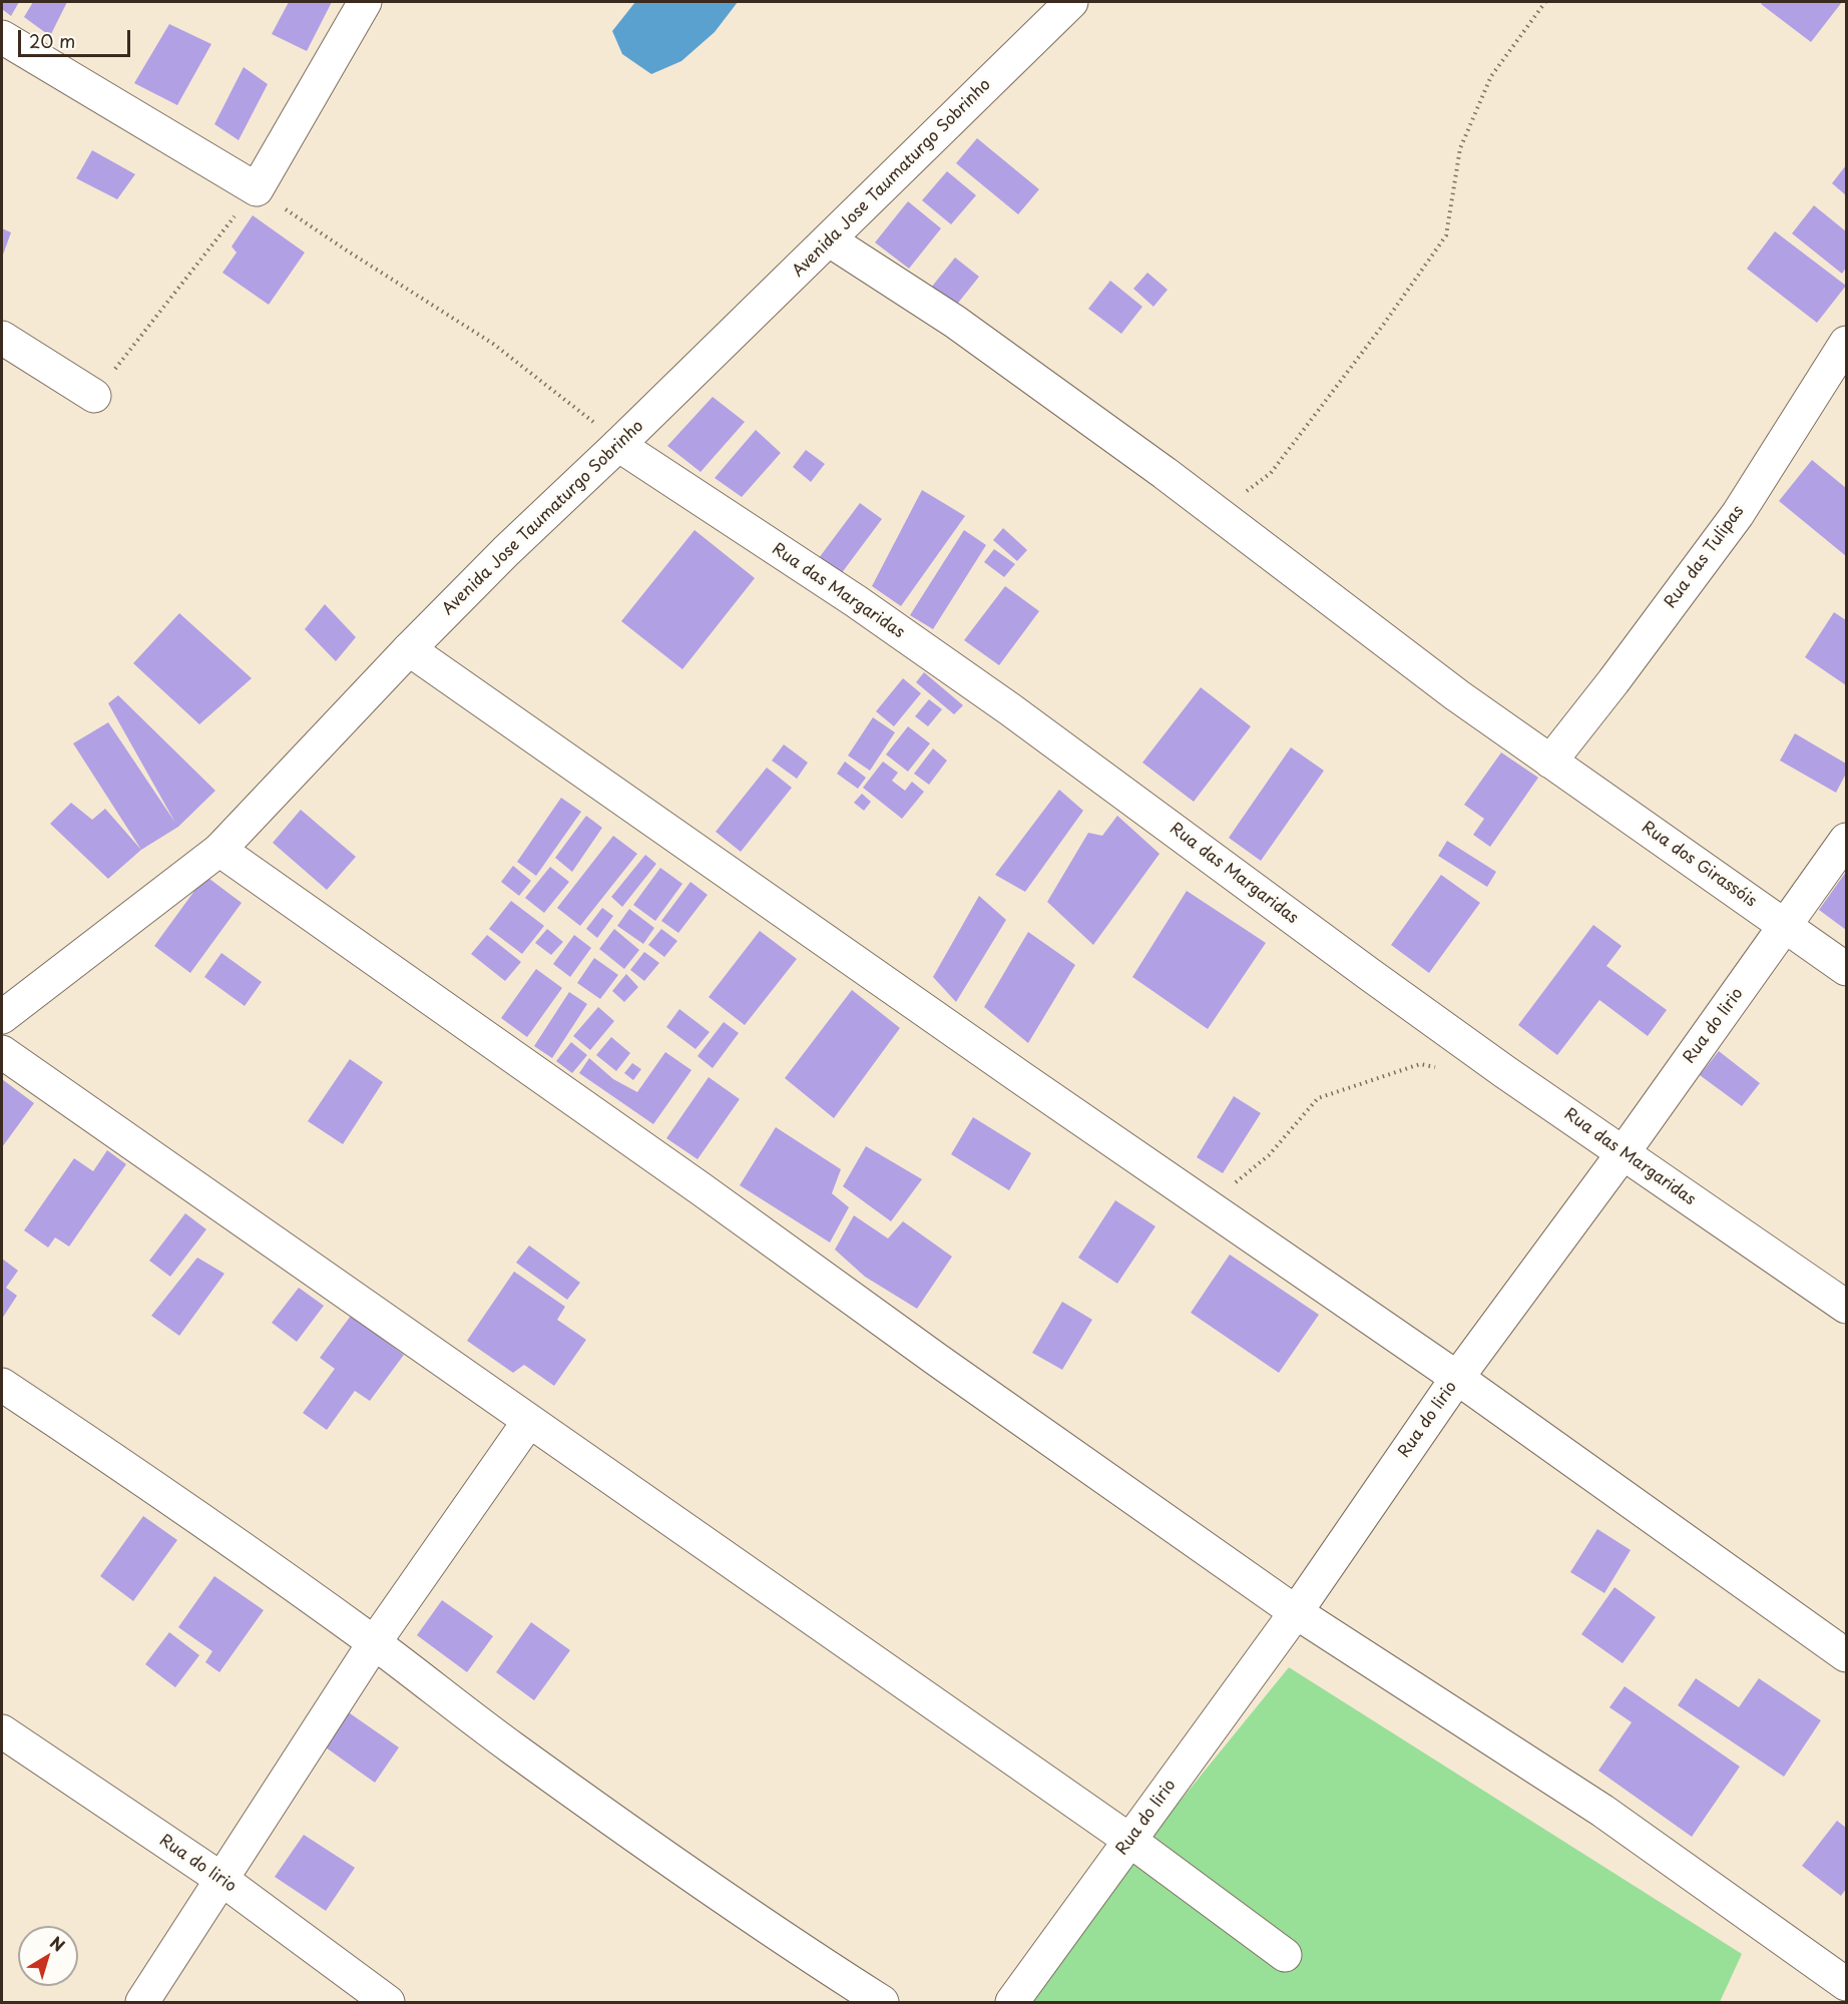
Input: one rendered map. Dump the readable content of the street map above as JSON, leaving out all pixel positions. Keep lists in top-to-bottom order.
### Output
{
  "streets": {
    "street": [
      "Avenida Jose Taumaturgo Sobrinho",
      "Rua das Tulipas",
      "Rua das Margaridas",
      "Rua dos Girassóis",
      "Rua do lirio"
    ]
  },
  "crossings": [
    ["Avenida Jose Taumaturgo Sobrinho", "Rua das Margaridas"],
    ["Rua das Tulipas", "Rua dos Girassóis"],
    ["Rua das Margaridas", "Rua do lirio"],
    ["Rua dos Girassóis", "Rua do lirio"]
  ],
  "scale_bar": "20 m",
  "north": "top right"
}
